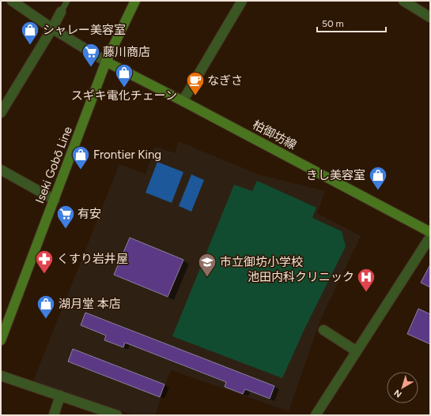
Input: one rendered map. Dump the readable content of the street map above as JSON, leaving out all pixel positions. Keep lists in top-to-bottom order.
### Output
{
  "streets": {
    "main road": ["柏御坊線", "Iseki Gobō Line"]
  },
  "crossings": [
    ["柏御坊線", "Iseki Gobō Line"]
  ],
  "places": {
    "shop": [
      "シャレー美容室",
      "スギキ電化チェーン",
      "Frontier King",
      "きし美容室",
      "湖月堂 本店"
    ],
    "supermarket": ["藤川商店", "有安"],
    "cafe": ["なぎさ"],
    "pharmacy": ["くすり岩井屋"],
    "school or university": ["市立御坊小学校"],
    "hospital": ["池田内科クリニック"]
  },
  "scale_bar": "50 m",
  "north": "bottom left"
}
